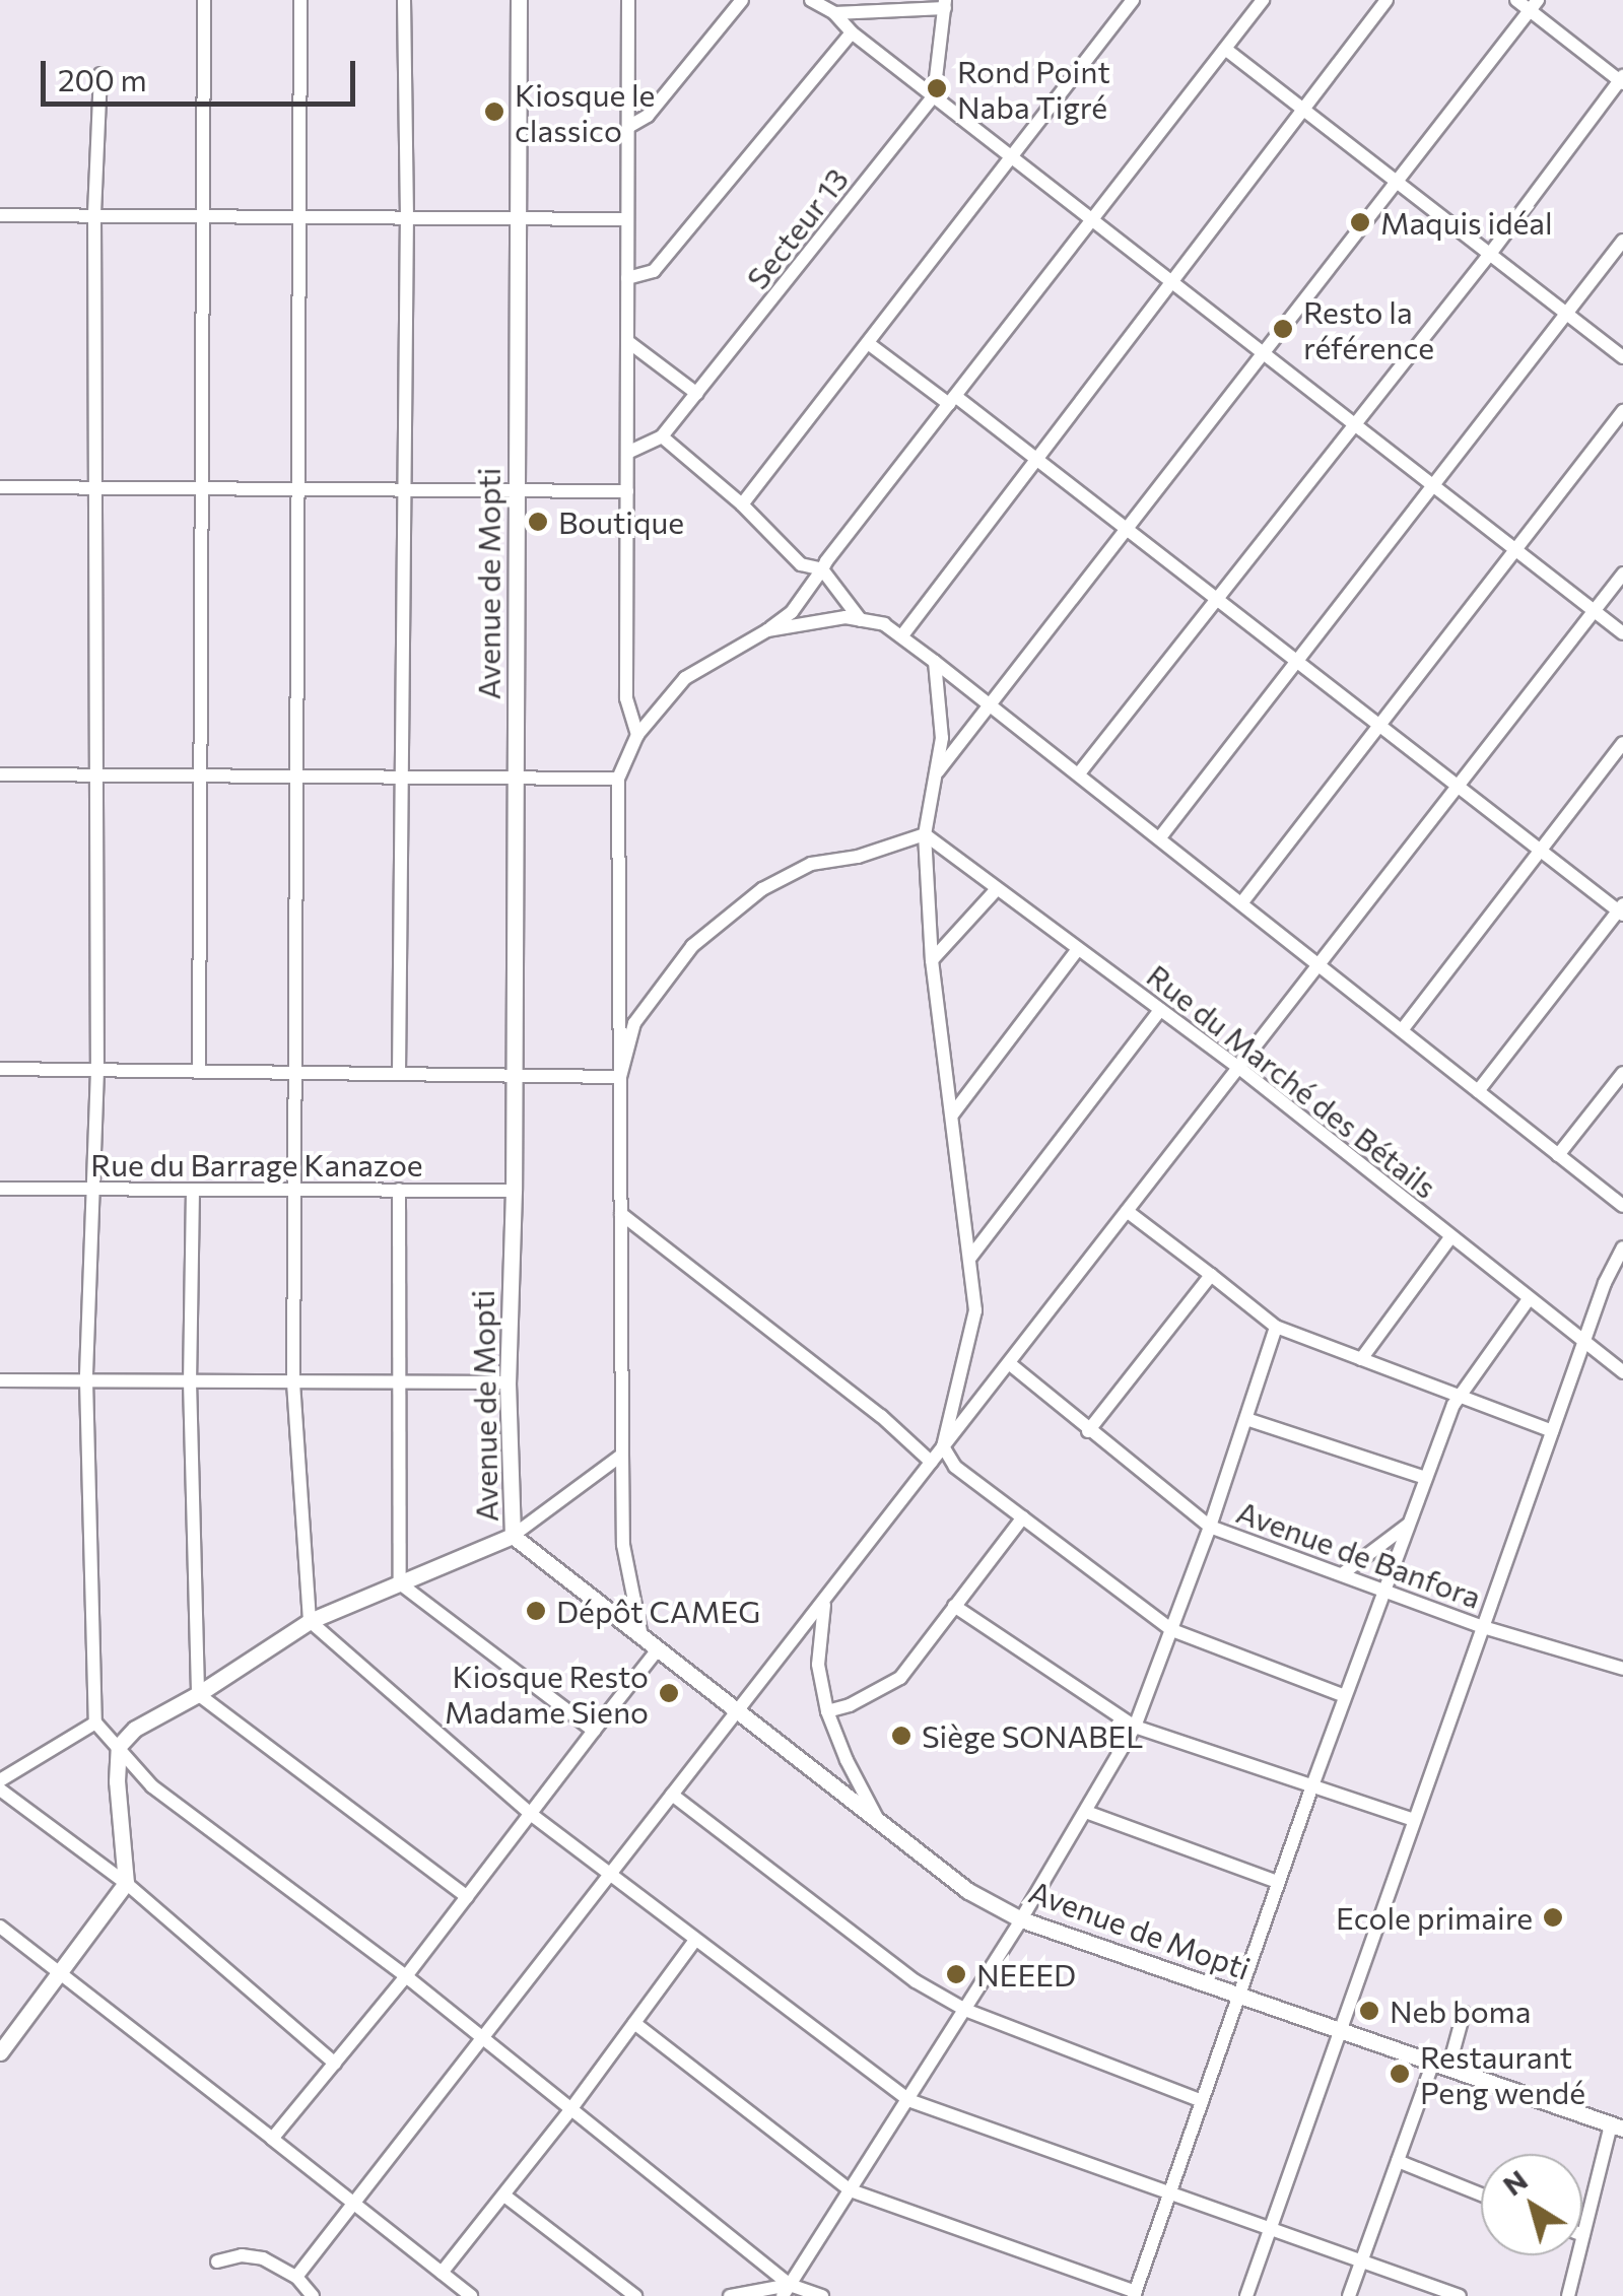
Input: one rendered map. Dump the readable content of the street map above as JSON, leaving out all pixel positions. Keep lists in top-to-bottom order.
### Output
{
  "streets": {
    "street": [
      "Secteur 13",
      "Avenue de Mopti",
      "Rue du Marché des Bétails",
      "Rue du Barrage Kanazoe",
      "Avenue de Banfora"
    ]
  },
  "crossings": [
    ["Avenue de Mopti", "Rue du Barrage Kanazoe"]
  ],
  "places": [
    "Rond Point Naba Tigré",
    "Kiosque le classico",
    "Maquis idéal",
    "Resto la référence",
    "Boutique",
    "Dépôt CAMEG",
    "Kiosque Resto Madame Sieno",
    "Siège SONABEL",
    "Ecole primaire",
    "NEEED",
    "Neb boma",
    "Restaurant Peng wendé"
  ],
  "scale_bar": "200 m",
  "north": "top left"
}
